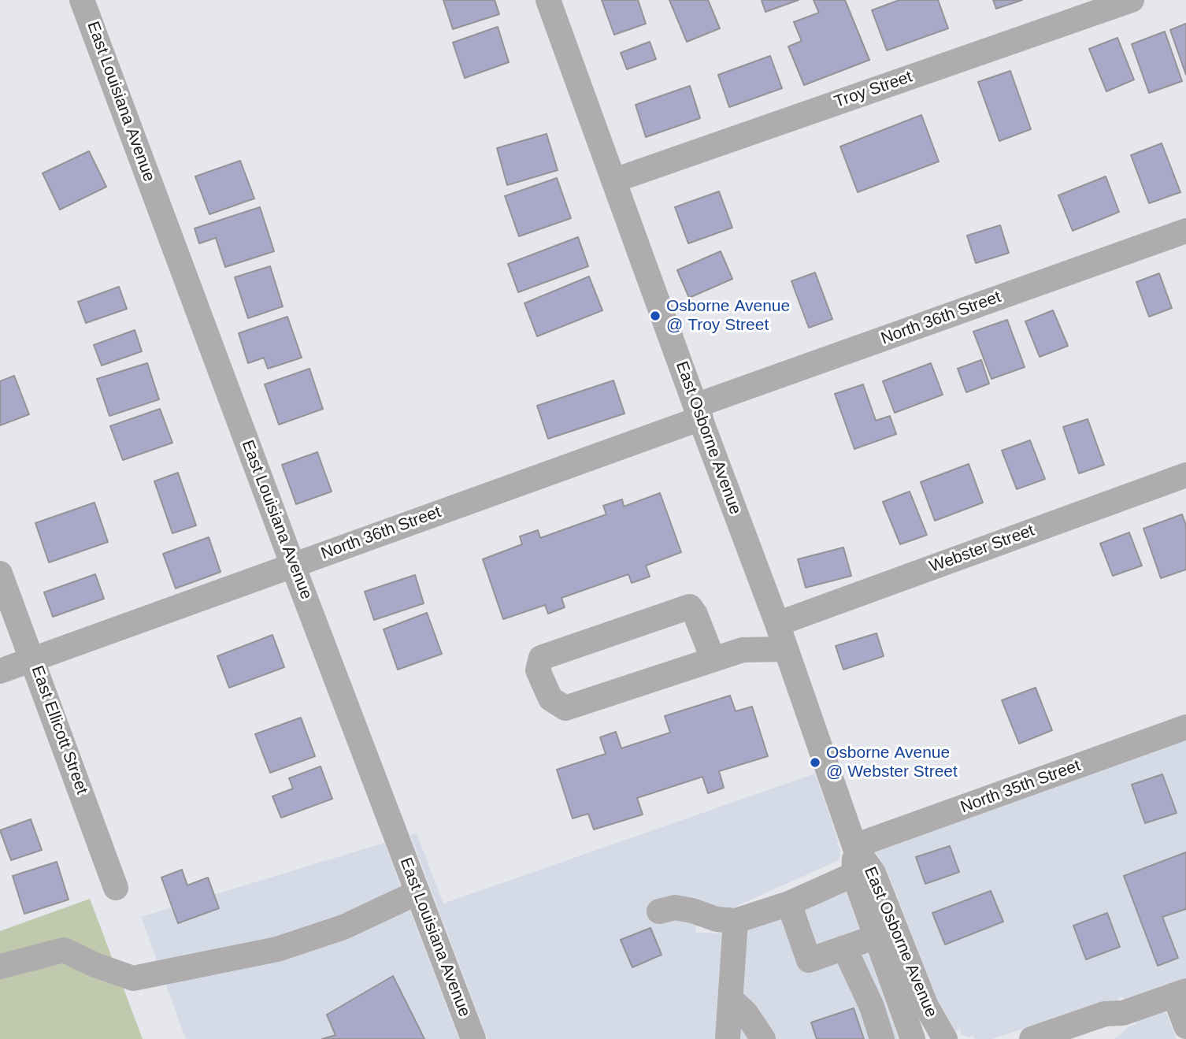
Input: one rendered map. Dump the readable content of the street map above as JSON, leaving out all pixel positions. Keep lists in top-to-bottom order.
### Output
{
  "streets": {
    "street": [
      "Troy Street",
      "East Louisiana Avenue",
      "North 36th Street",
      "East Osborne Avenue",
      "Webster Street",
      "East Ellicott Street",
      "North 35th Street"
    ]
  },
  "crossings": [
    ["Troy Street", "East Osborne Avenue"],
    ["East Louisiana Avenue", "North 36th Street"],
    ["North 36th Street", "East Osborne Avenue"],
    ["North 36th Street", "East Ellicott Street"],
    ["East Osborne Avenue", "Webster Street"],
    ["East Osborne Avenue", "North 35th Street"]
  ],
  "places": ["Osborne Avenue @ Troy Street", "Osborne Avenue @ Webster Street"]
}
